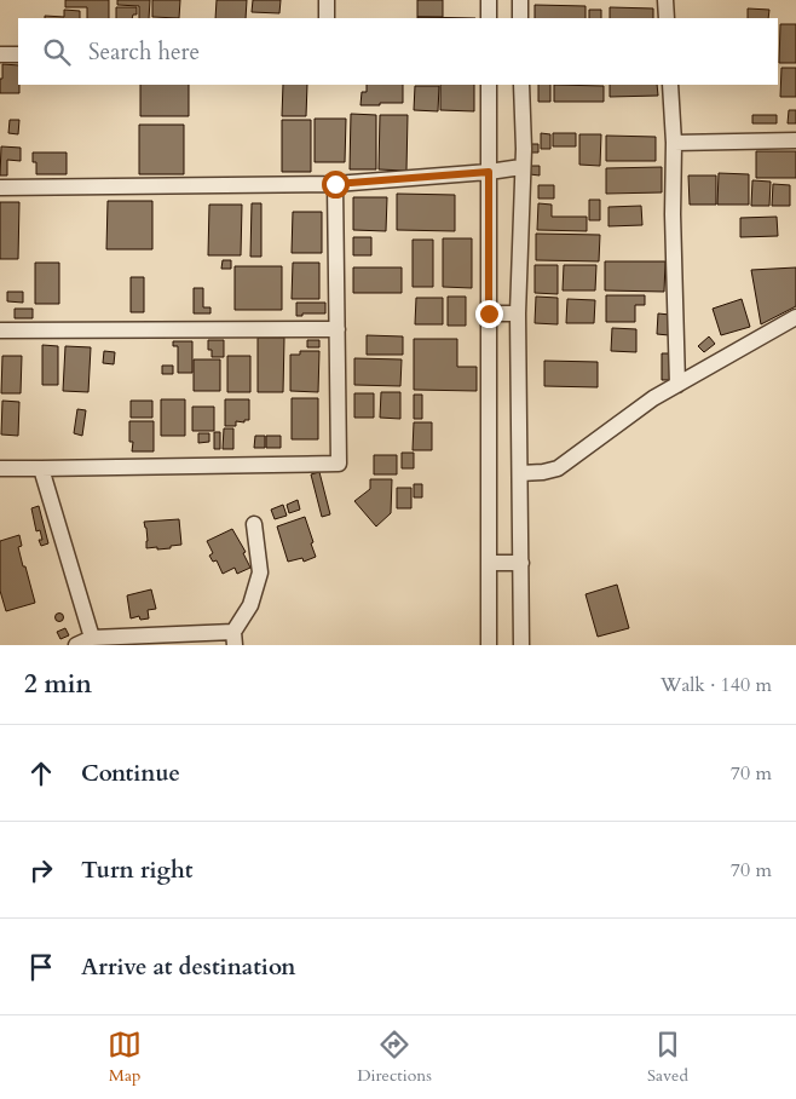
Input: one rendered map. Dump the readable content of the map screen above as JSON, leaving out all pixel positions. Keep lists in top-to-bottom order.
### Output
{
  "page": {
    "search": "Search here",
    "heading": ["2 min", "Walk · 140 m"],
    "list": [
      ["Continue", "70 m"],
      ["Turn right", "70 m"],
      "Arrive at destination"
    ],
    "nav": ["Map", "Directions", "Saved"]
  }
}
